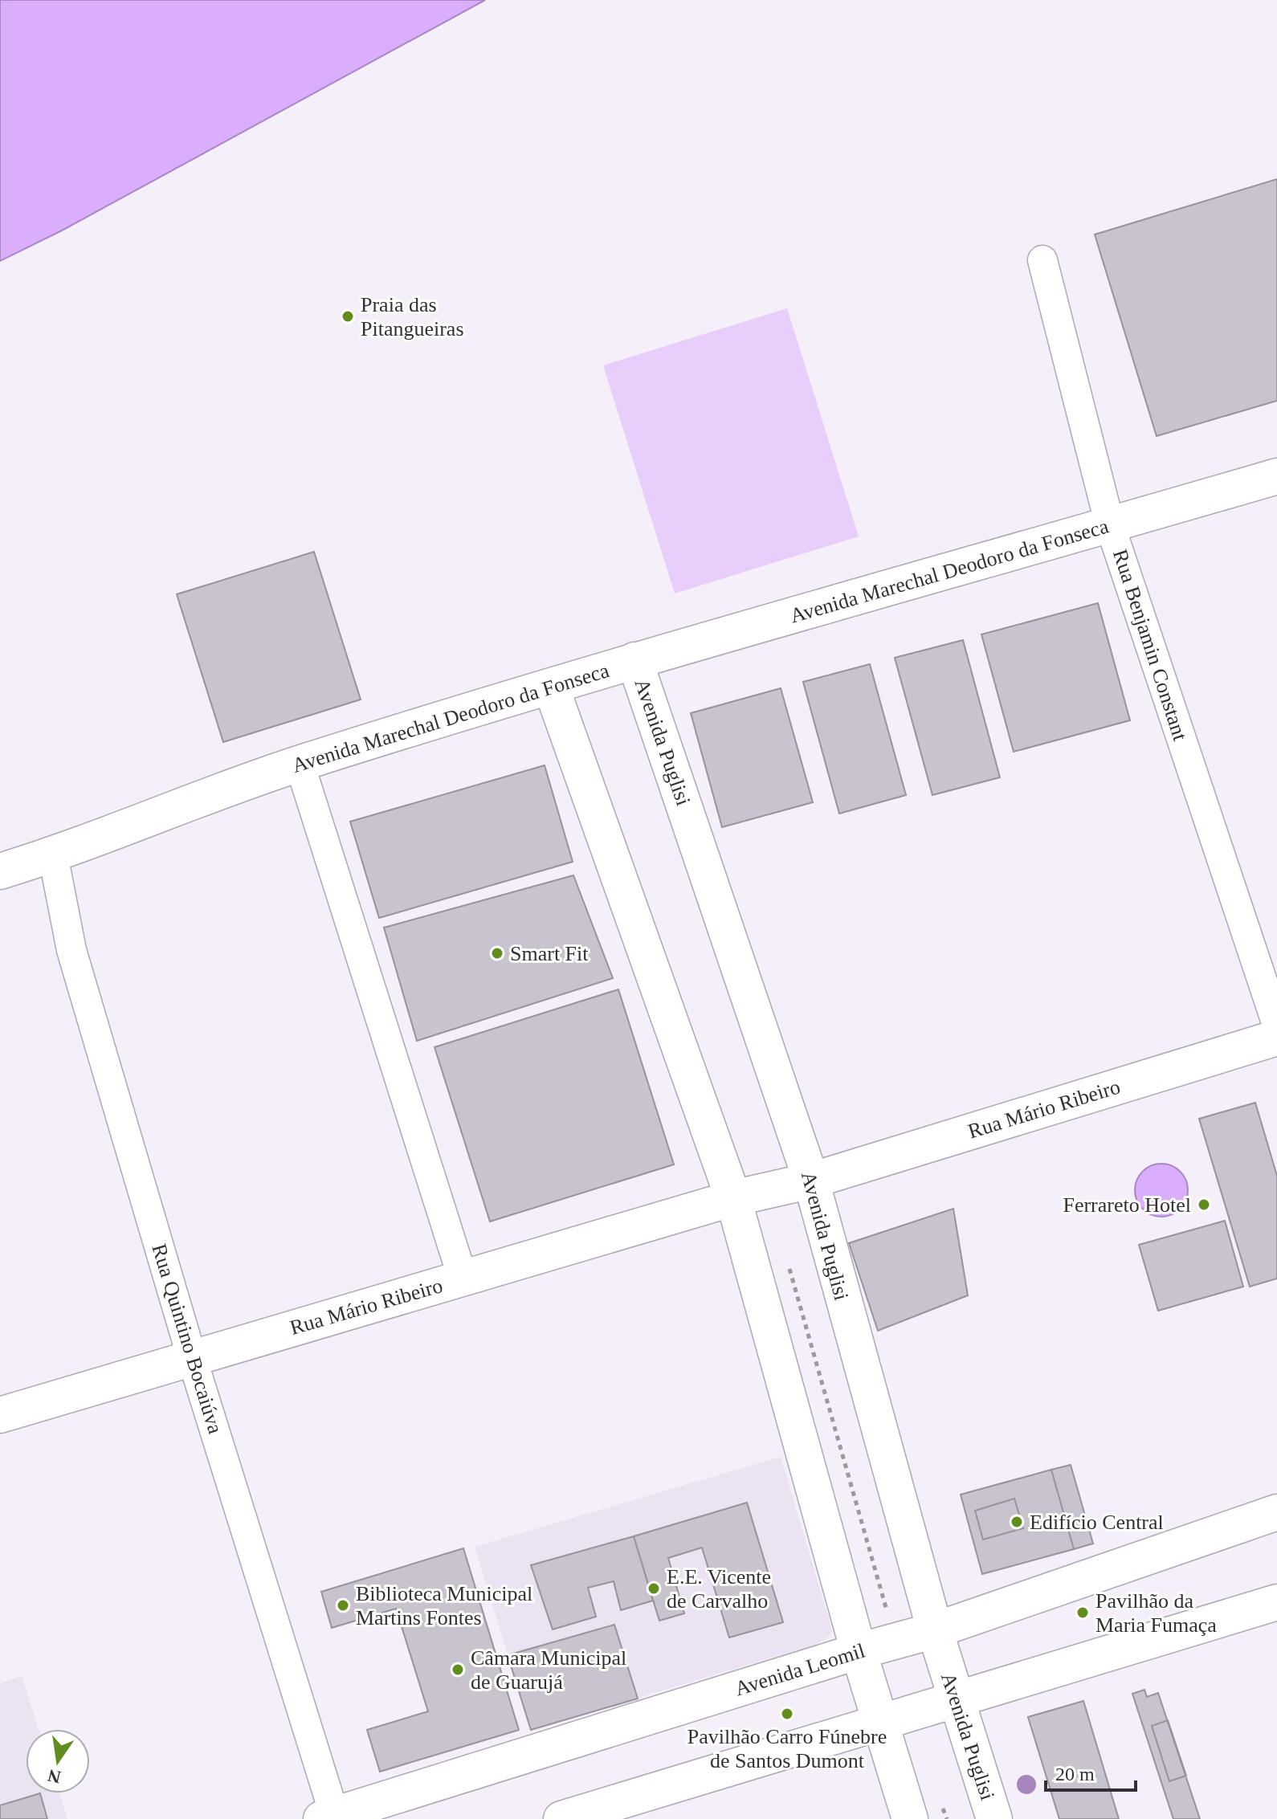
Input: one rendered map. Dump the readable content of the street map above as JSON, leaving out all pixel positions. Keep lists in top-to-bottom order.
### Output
{
  "streets": {
    "main road": [
      "Avenida Marechal Deodoro da Fonseca",
      "Avenida Puglisi",
      "Rua Mário Ribeiro",
      "Avenida Leomil"
    ],
    "street": ["Rua Benjamin Constant", "Rua Quintino Bocaiúva"]
  },
  "crossings": [
    ["Avenida Marechal Deodoro da Fonseca", "Rua Benjamin Constant"],
    ["Avenida Marechal Deodoro da Fonseca", "Avenida Puglisi"],
    ["Avenida Marechal Deodoro da Fonseca", "Rua Quintino Bocaiúva"],
    ["Avenida Puglisi", "Rua Mário Ribeiro"],
    ["Avenida Puglisi", "Avenida Leomil"],
    ["Rua Mário Ribeiro", "Rua Quintino Bocaiúva"],
    ["Rua Quintino Bocaiúva", "Avenida Leomil"]
  ],
  "places": [
    "Praia das Pitangueiras",
    "Smart Fit",
    "Ferrareto Hotel",
    "Edifício Central",
    "E.E. Vicente de Carvalho",
    "Biblioteca Municipal Martins Fontes",
    "Pavilhão da Maria Fumaça",
    "Câmara Municipal de Guarujá",
    "Pavilhão Carro Fúnebre de Santos Dumont"
  ],
  "scale_bar": "20 m",
  "north": "bottom"
}
